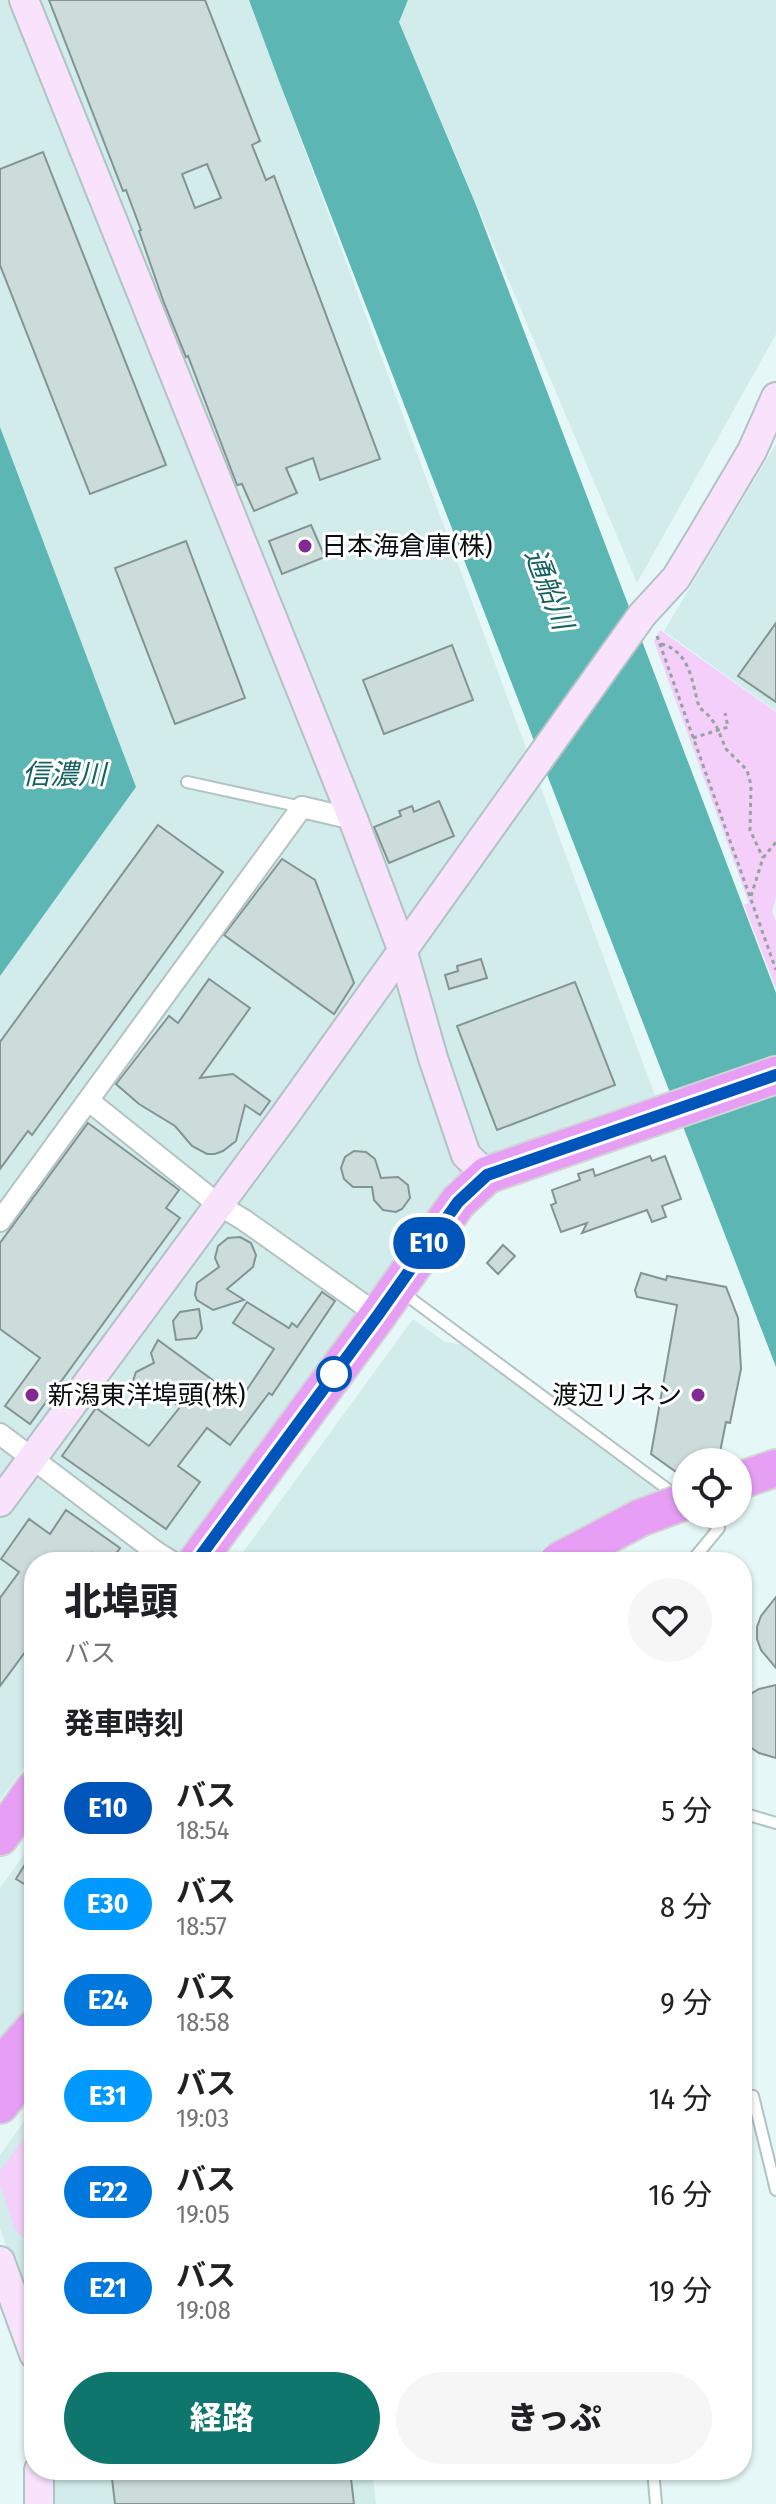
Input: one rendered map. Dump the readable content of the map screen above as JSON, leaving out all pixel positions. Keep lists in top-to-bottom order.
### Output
{
  "water": ["通船川", "信濃川"],
  "places": ["日本海倉庫(株)", "新潟東洋埠頭(株)", "渡辺リネン"],
  "lines": ["bus line E10"],
  "page": {
    "on_map": "E10",
    "heading": [
      ["北埠頭", "バス"],
      "発車時刻"
    ],
    "list": [
      {
        "mark": "E10",
        "name": "バス",
        "note": "18:54",
        "value": "5 分"
      },
      {
        "mark": "E30",
        "name": "バス",
        "note": "18:57",
        "value": "8 分"
      },
      {
        "mark": "E24",
        "name": "バス",
        "note": "18:58",
        "value": "9 分"
      },
      {
        "mark": "E31",
        "name": "バス",
        "note": "19:03",
        "value": "14 分"
      },
      {
        "mark": "E22",
        "name": "バス",
        "note": "19:05",
        "value": "16 分"
      },
      {
        "mark": "E21",
        "name": "バス",
        "note": "19:08",
        "value": "19 分"
      }
    ],
    "buttons": ["経路", "きっぷ"]
  }
}
